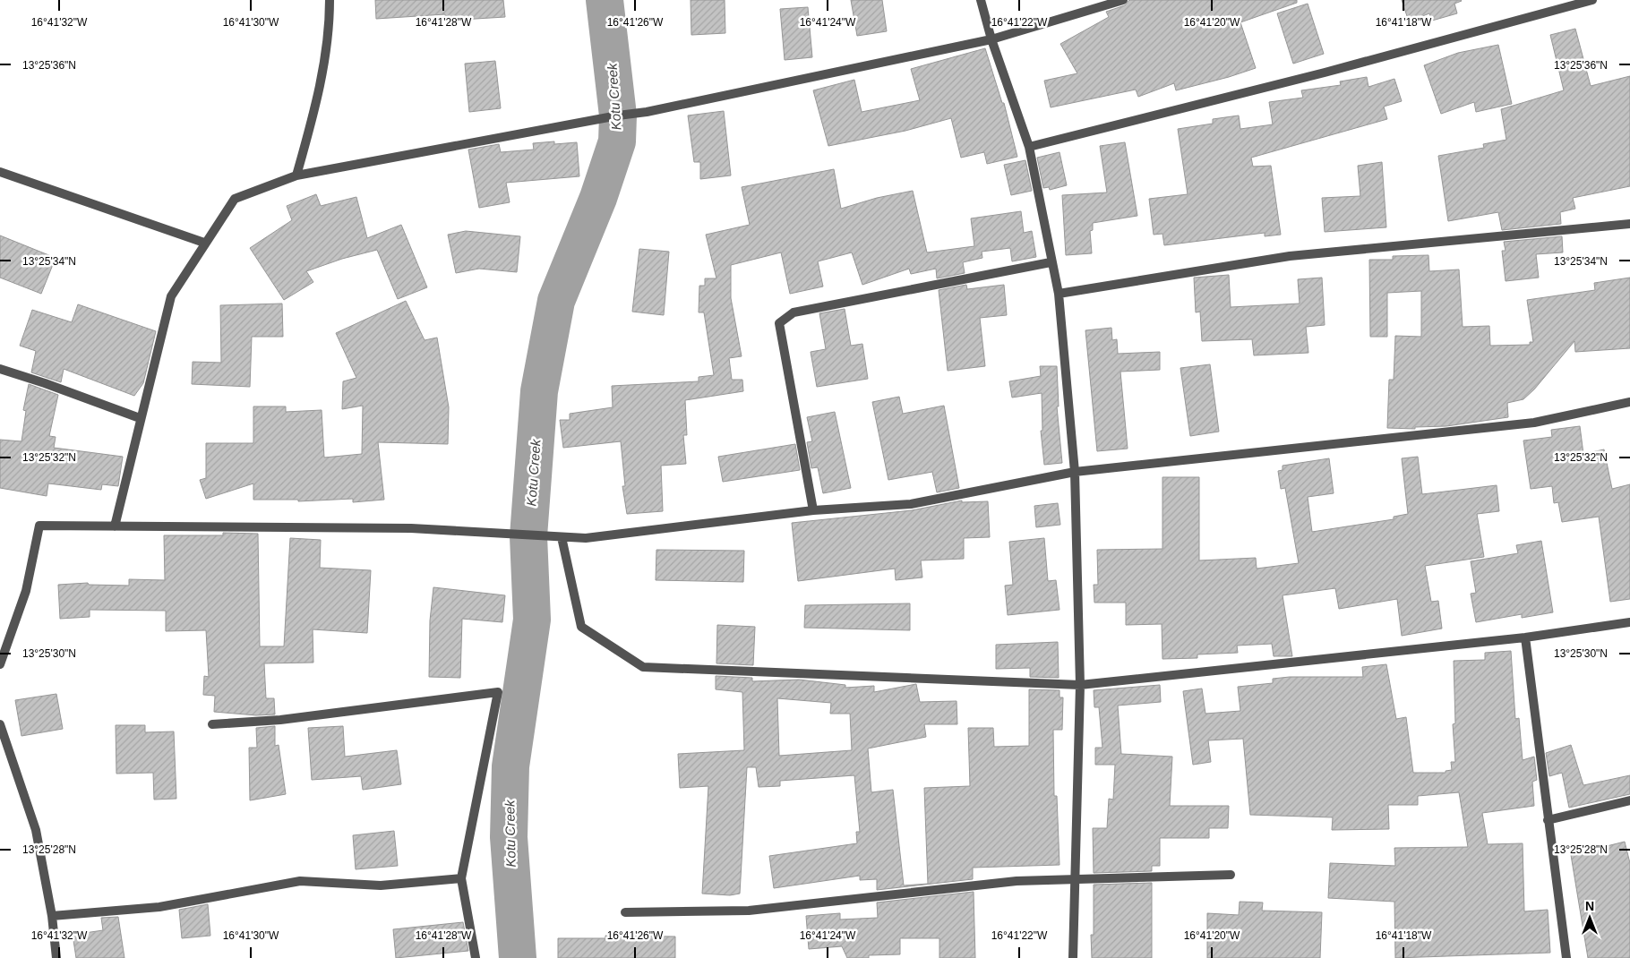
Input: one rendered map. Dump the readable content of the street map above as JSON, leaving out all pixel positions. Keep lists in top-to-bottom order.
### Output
{
  "water": ["Kotu Creek"],
  "north": "top",
  "coordinates": [
    "16°41'32\"W",
    "16°41'30\"W",
    "16°41'28\"W",
    "16°41'26\"W",
    "16°41'24\"W",
    "16°41'22\"W",
    "16°41'20\"W",
    "16°41'18\"W",
    "13°25'36\"N",
    "13°25'34\"N",
    "13°25'32\"N",
    "13°25'30\"N",
    "13°25'28\"N"
  ]
}
